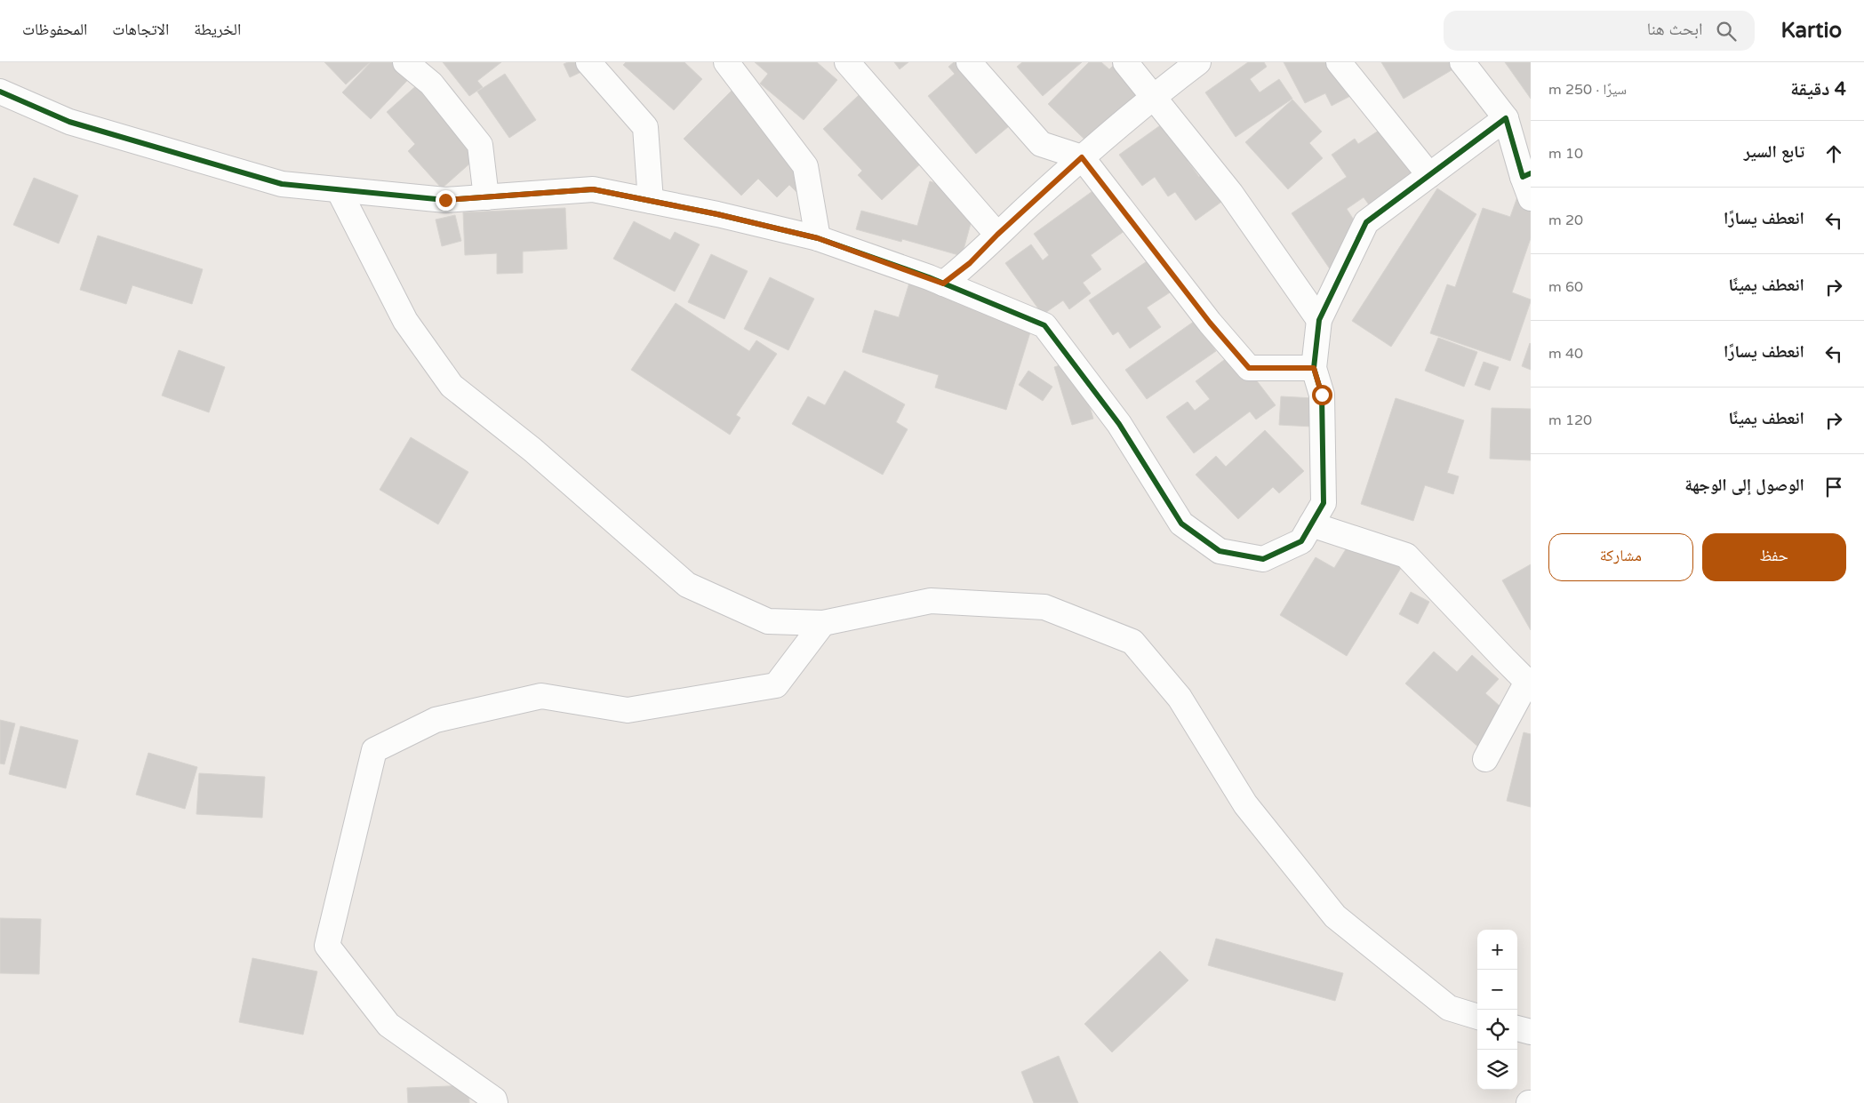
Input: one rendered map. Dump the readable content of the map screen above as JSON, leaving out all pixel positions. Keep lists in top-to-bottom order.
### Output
{
  "page": {
    "header": "Kartio",
    "search": "ابحث هنا",
    "nav": ["الخريطة", "الاتجاهات", "المحفوظات"],
    "heading": ["4 دقيقة", "سيرًا · 250 m"],
    "list": [
      ["تابع السير", "10 m"],
      ["انعطف يسارًا", "20 m"],
      ["انعطف يمينًا", "60 m"],
      ["انعطف يسارًا", "40 m"],
      ["انعطف يمينًا", "120 m"],
      "الوصول إلى الوجهة"
    ],
    "buttons": ["حفظ", "مشاركة"],
    "map_buttons": ["+", "−"]
  }
}
